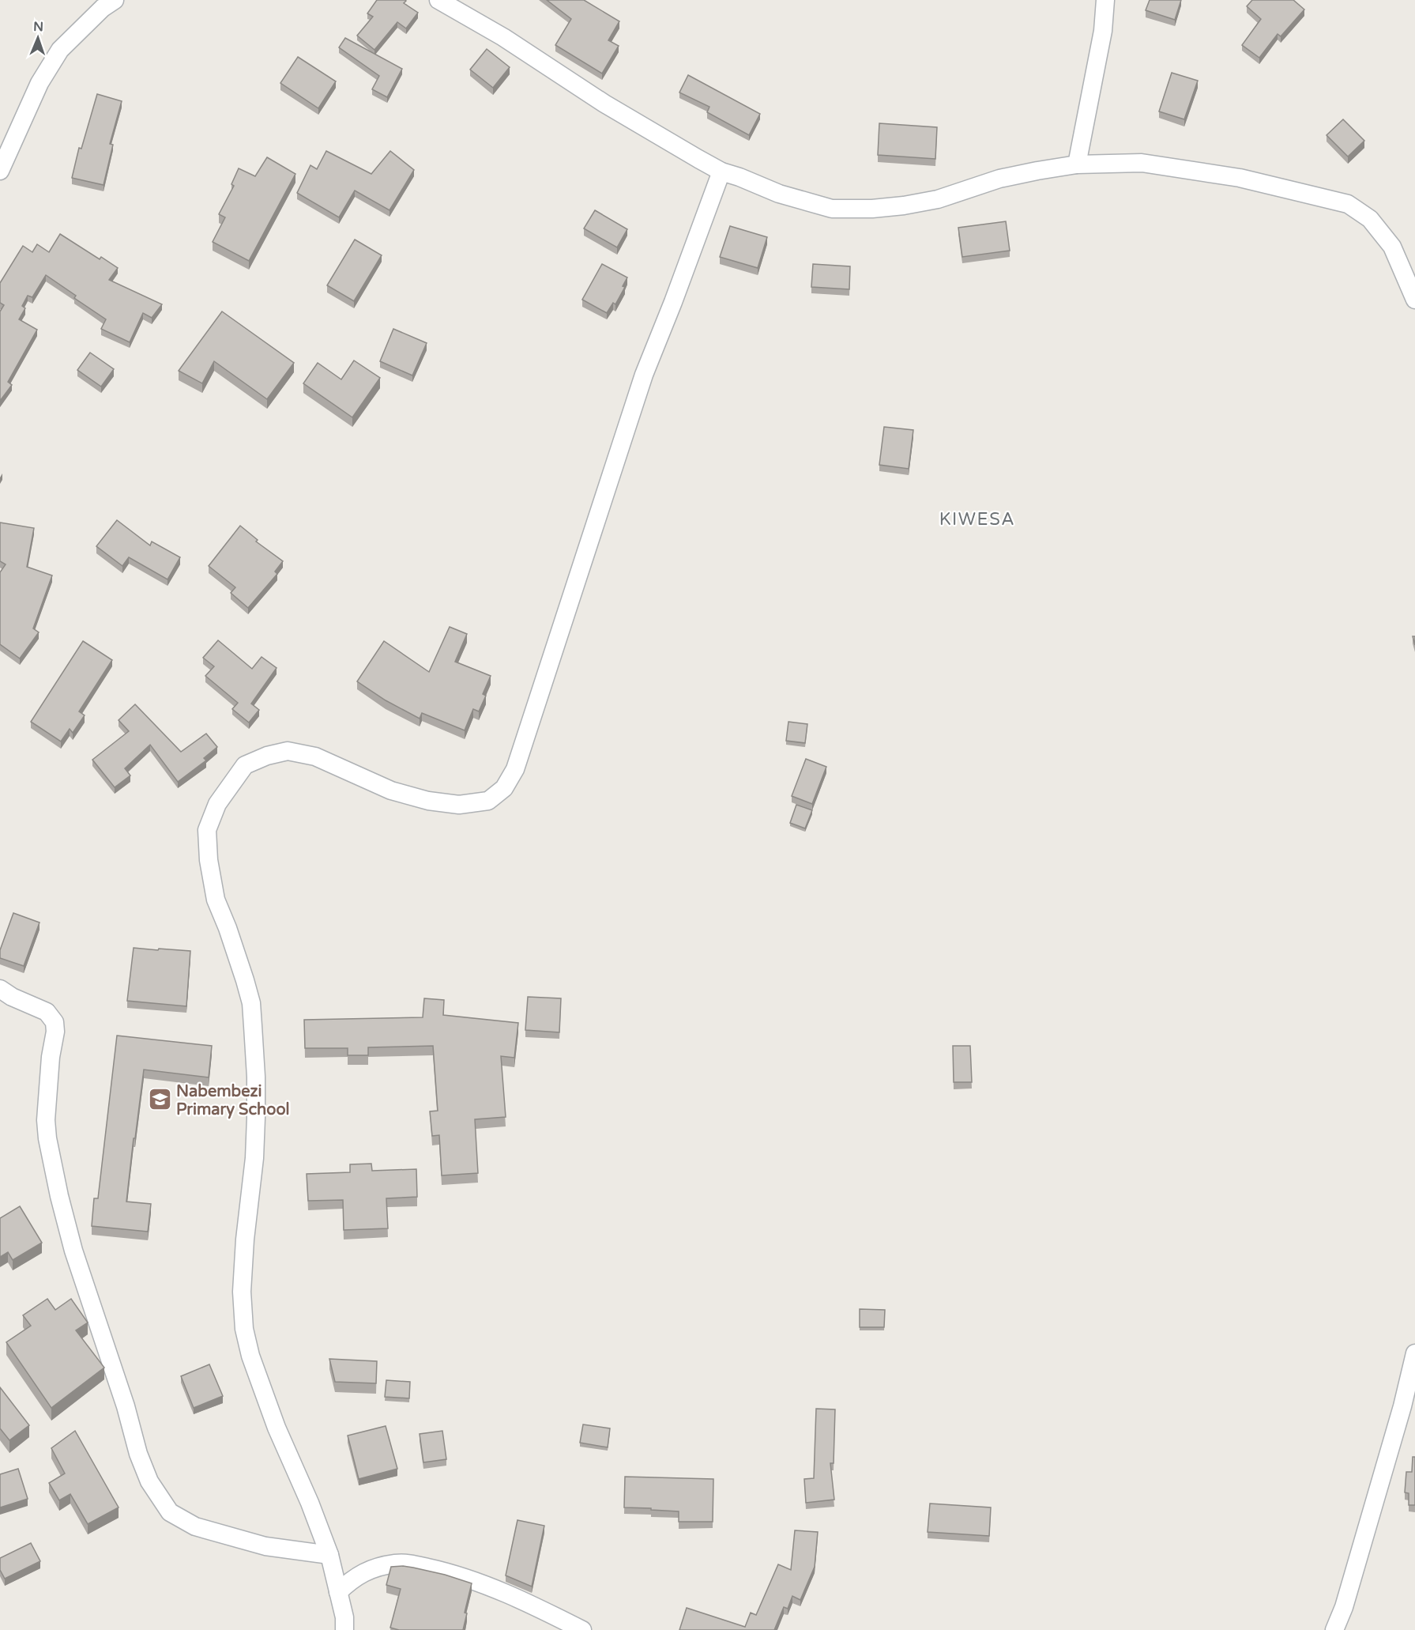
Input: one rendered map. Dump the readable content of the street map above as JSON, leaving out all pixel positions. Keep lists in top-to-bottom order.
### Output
{
  "districts": ["KIWESA"],
  "places": {
    "school or university": ["Nabembezi Primary School"]
  },
  "north": "top"
}
